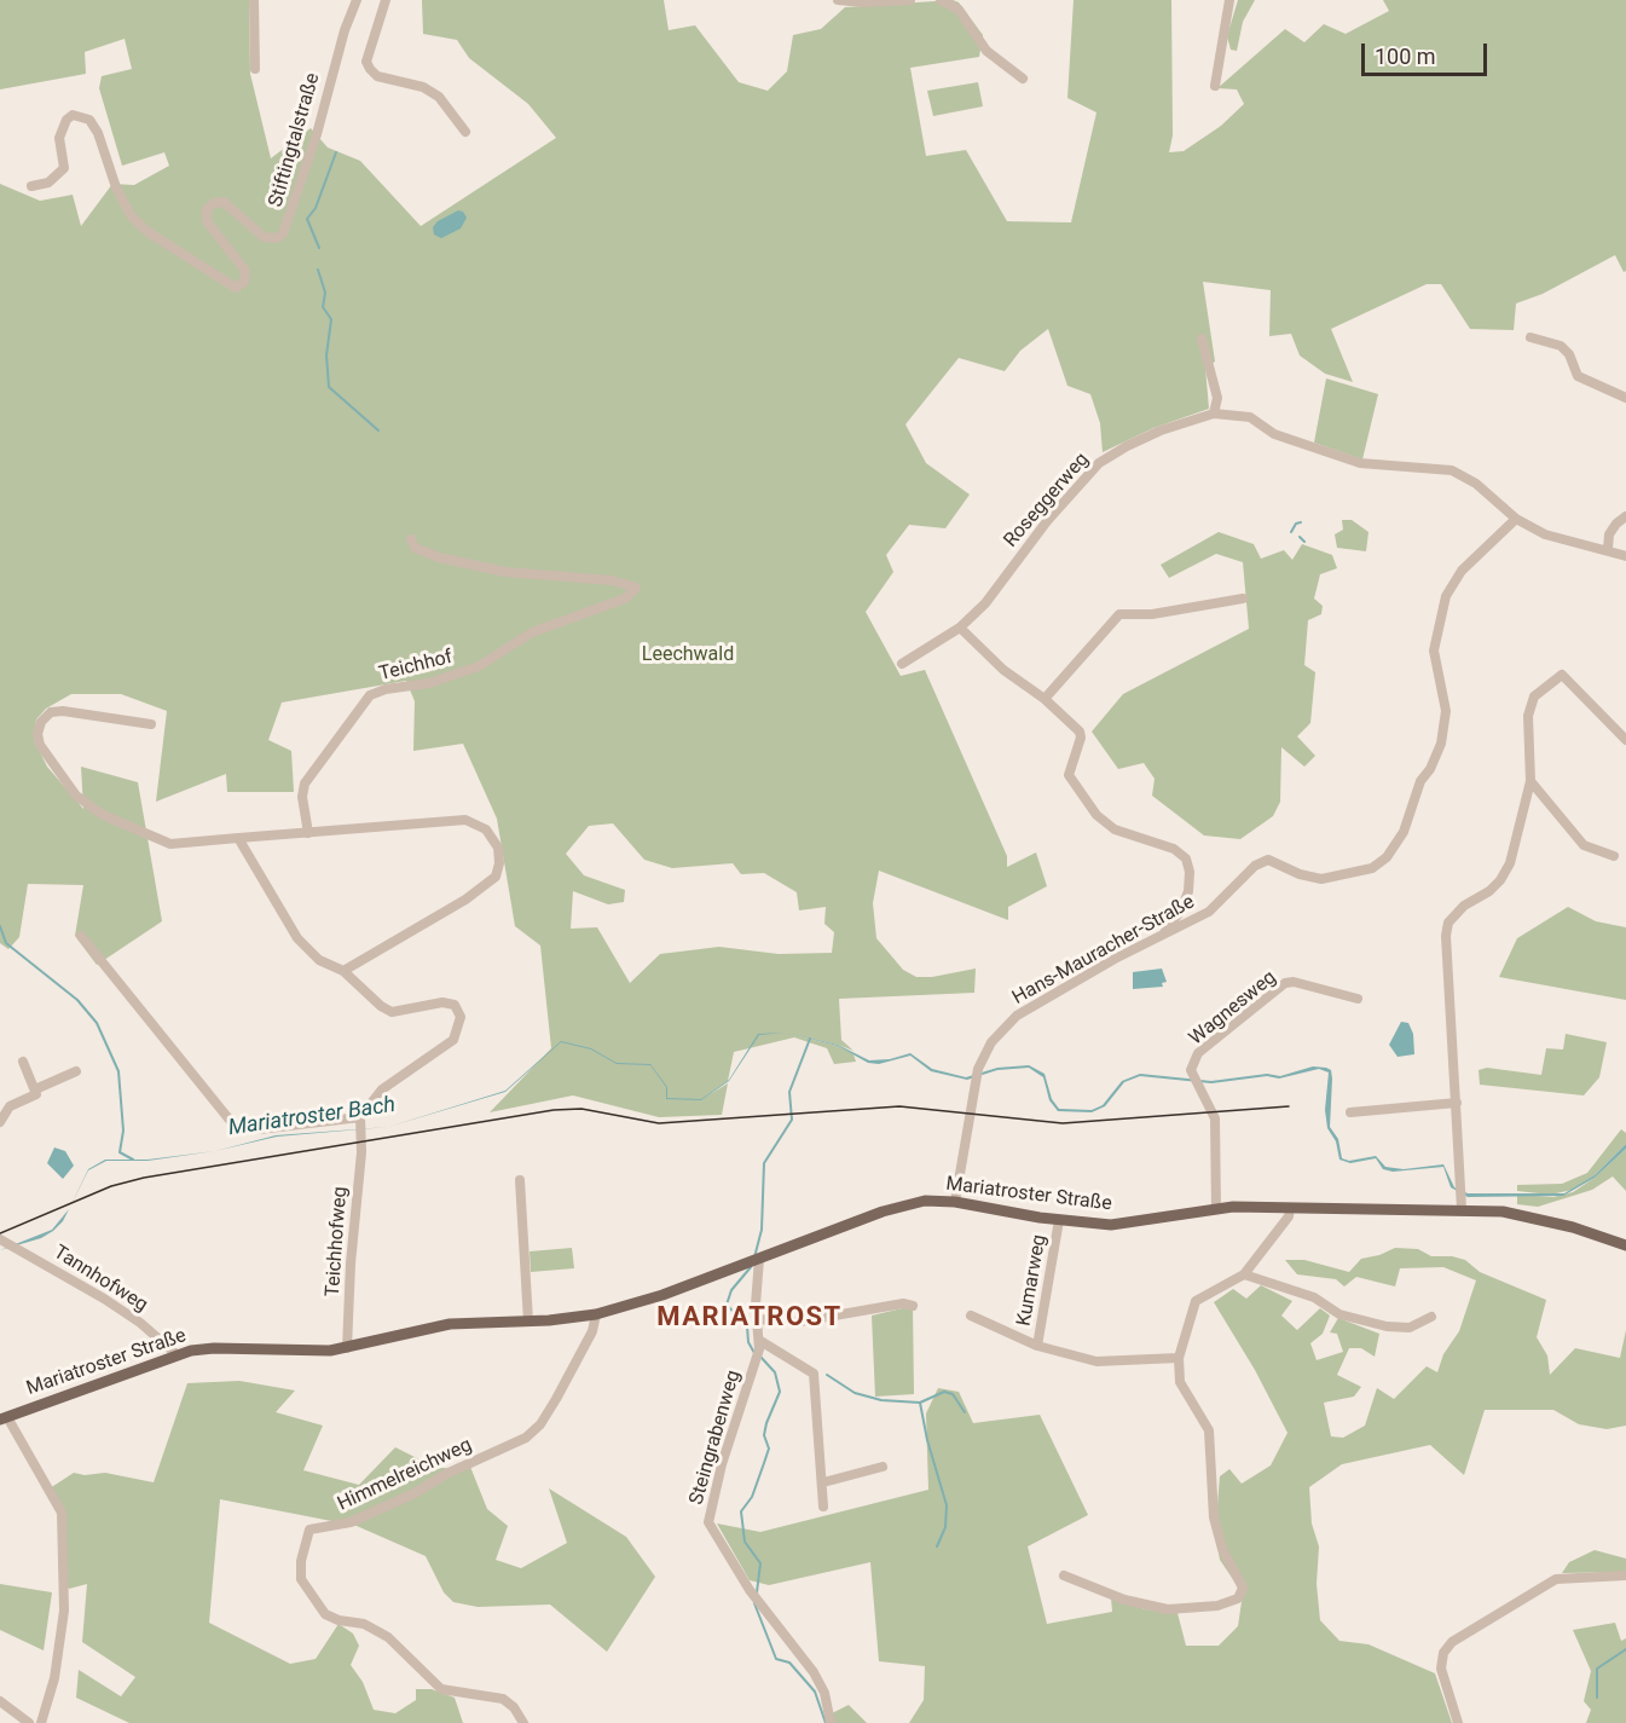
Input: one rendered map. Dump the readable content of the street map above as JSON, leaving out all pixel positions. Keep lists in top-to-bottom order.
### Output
{
  "streets": {
    "main road": ["Mariatroster Straße"],
    "street": [
      "Stiftingtalstraße",
      "Roseggerweg",
      "Teichhof",
      "Hans-Mauracher-Straße",
      "Wagnesweg",
      "Teichhofweg",
      "Tannhofweg",
      "Kumarweg",
      "Steingrabenweg",
      "Himmelreichweg"
    ]
  },
  "crossings": [
    ["Roseggerweg", "Hans-Mauracher-Straße"],
    ["Hans-Mauracher-Straße", "Mariatroster Straße"],
    ["Wagnesweg", "Mariatroster Straße"],
    ["Mariatroster Straße", "Teichhofweg"],
    ["Mariatroster Straße", "Tannhofweg"],
    ["Mariatroster Straße", "Kumarweg"],
    ["Mariatroster Straße", "Steingrabenweg"],
    ["Mariatroster Straße", "Himmelreichweg"]
  ],
  "districts": ["MARIATROST"],
  "water": ["Mariatroster Bach"],
  "parks": ["Leechwald"],
  "scale_bar": "100 m"
}
